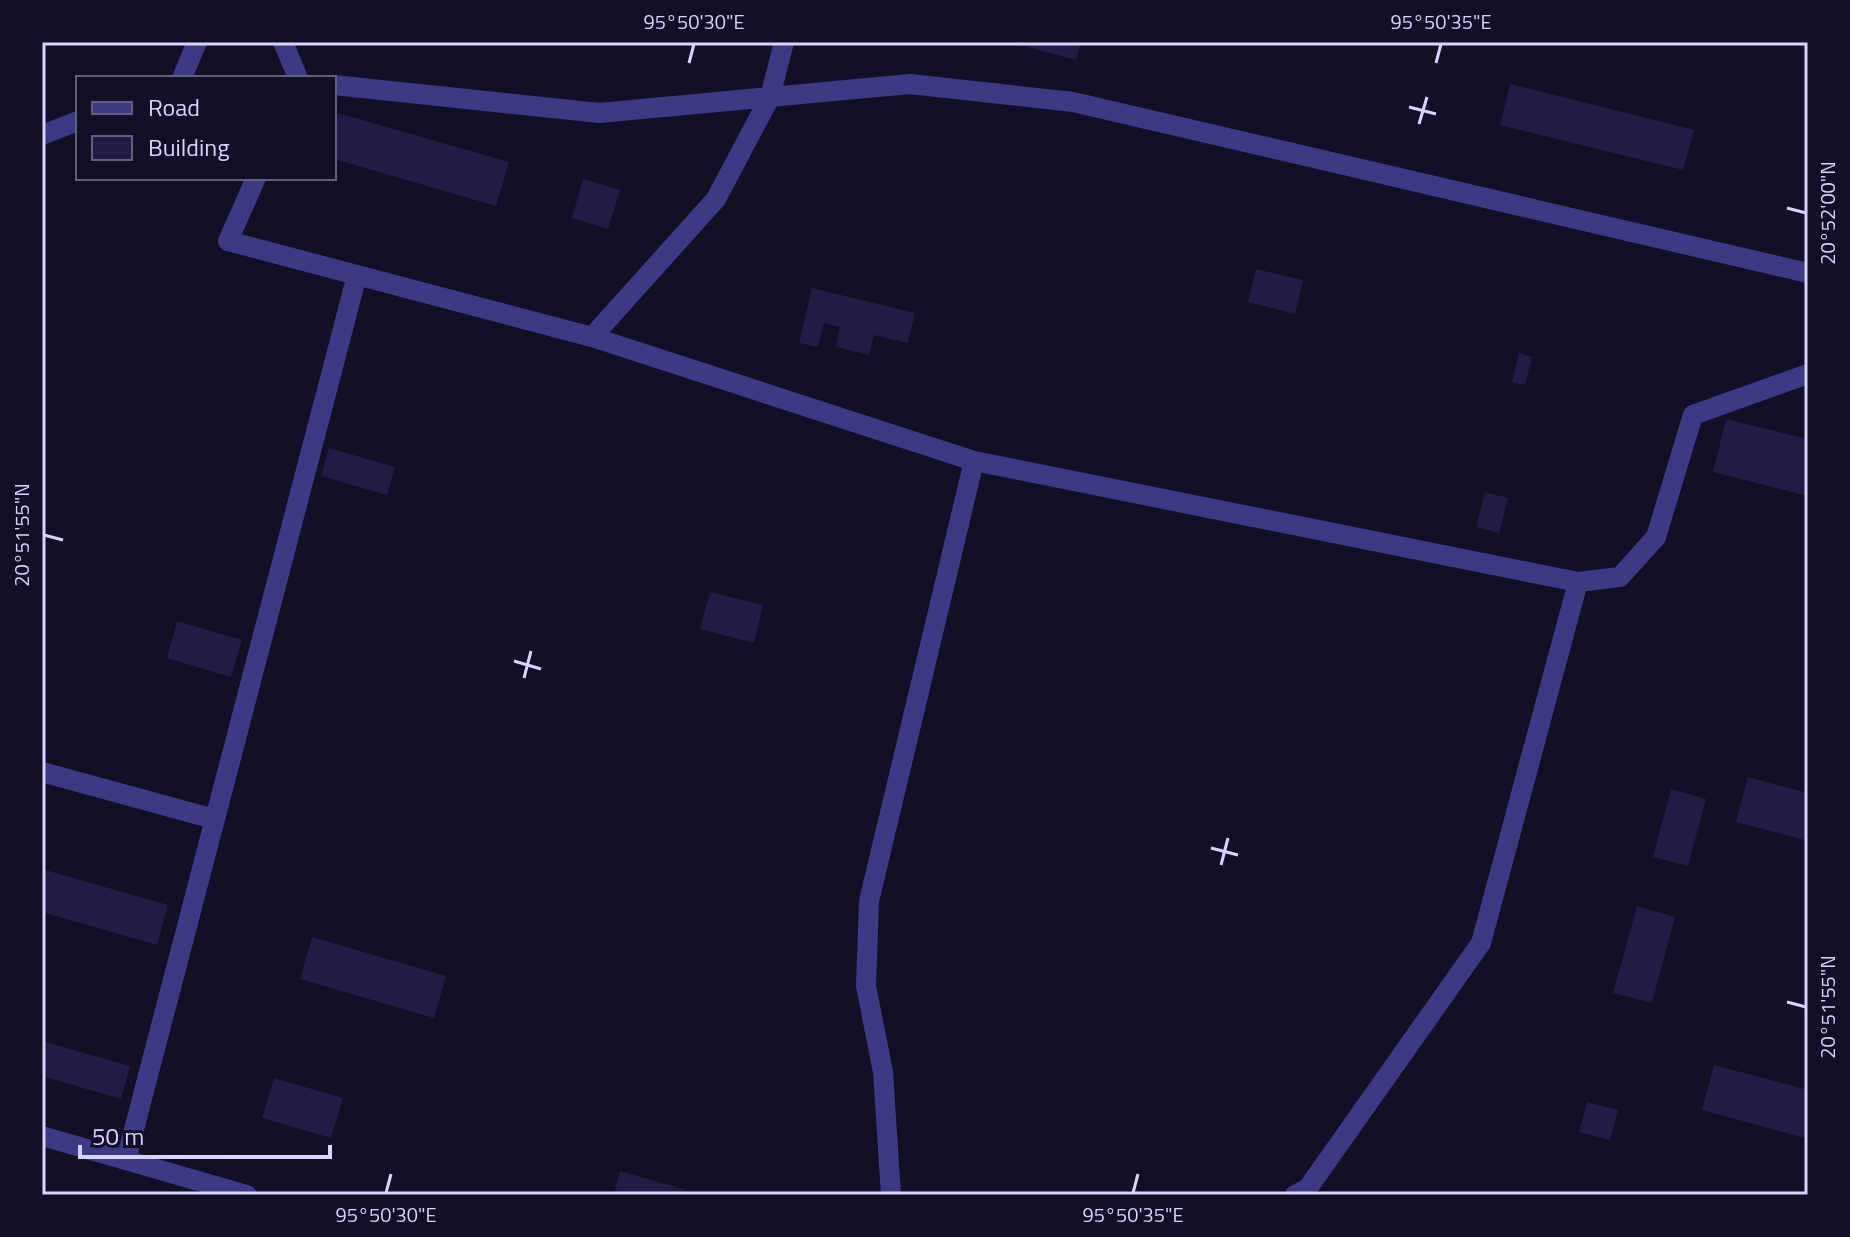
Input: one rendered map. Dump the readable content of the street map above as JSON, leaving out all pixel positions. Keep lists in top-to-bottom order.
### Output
{
  "legend": ["Road", "Building"],
  "scale_bar": "50 m",
  "coordinates": [
    "95°50'30\"E",
    "95°50'35\"E",
    "20°52'00\"N",
    "20°51'55\"N"
  ]
}
